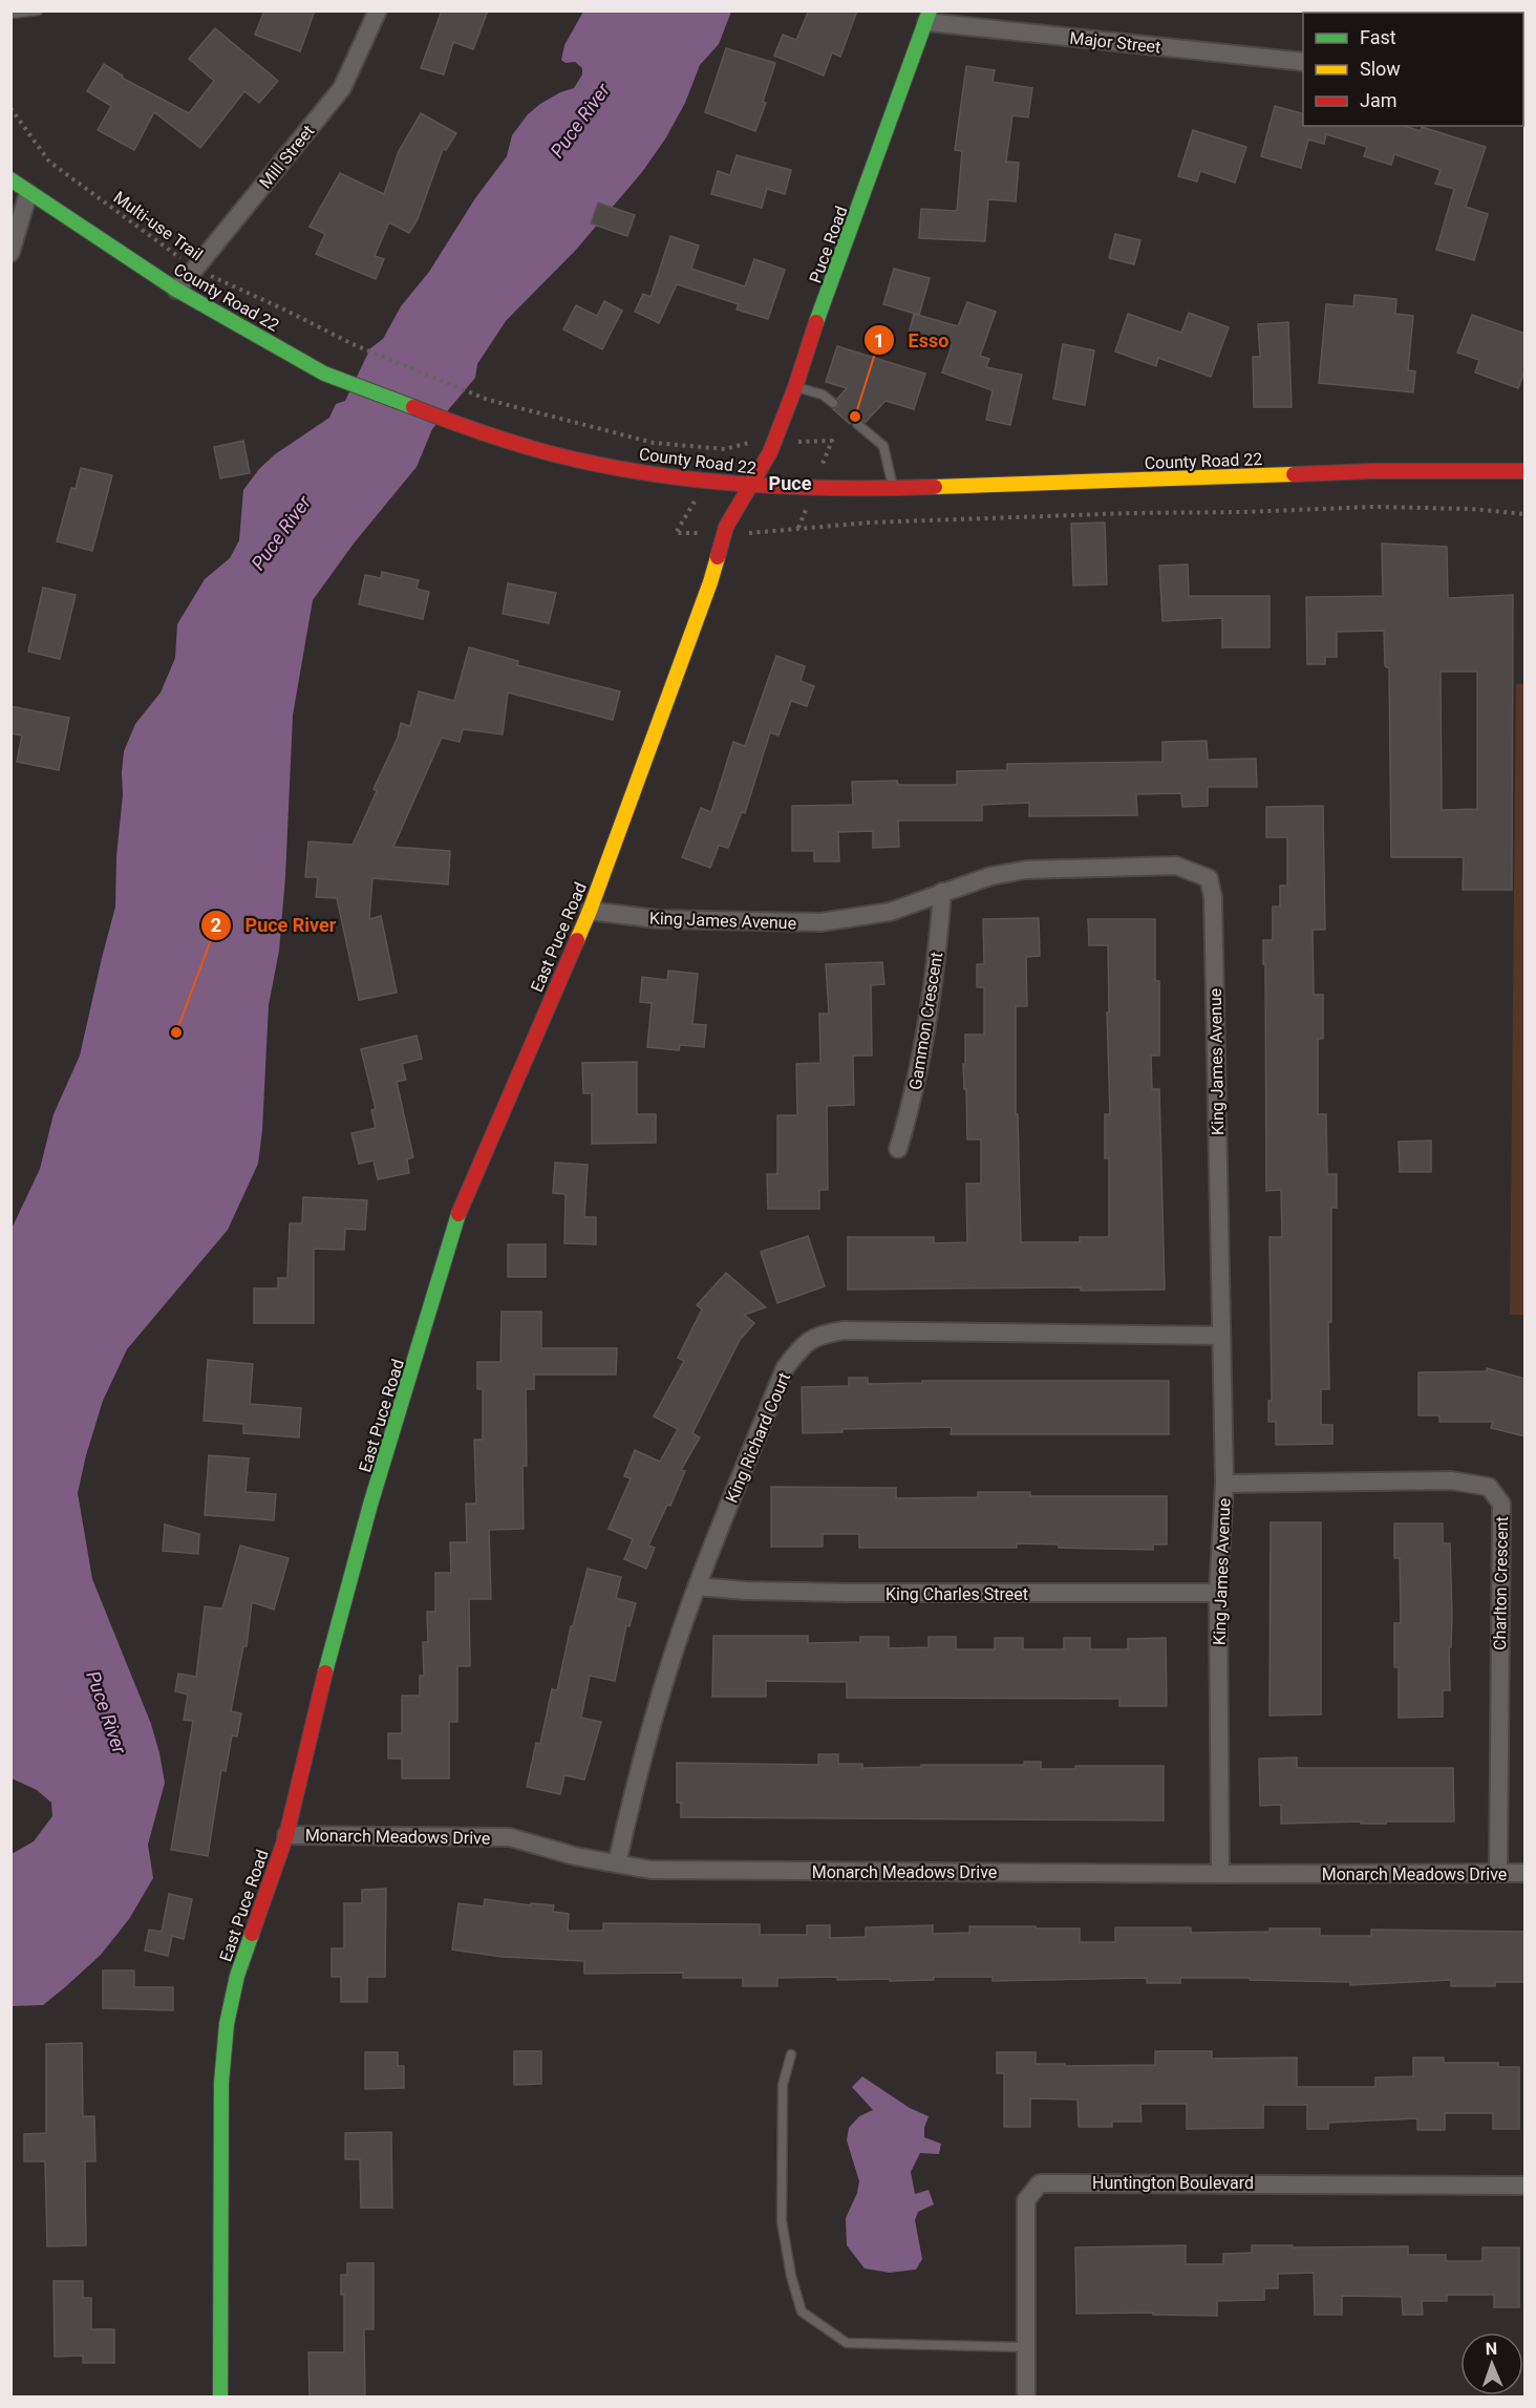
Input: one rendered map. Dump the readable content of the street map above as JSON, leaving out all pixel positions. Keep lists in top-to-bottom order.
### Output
{
  "streets": {
    "main road": ["Puce Road", "County Road 22", "East Puce Road"],
    "street": [
      "Major Street",
      "Mill Street",
      "King James Avenue",
      "Gammon Crescent",
      "King Richard Court",
      "Charlton Crescent",
      "King Charles Street",
      "Monarch Meadows Drive",
      "Huntington Boulevard"
    ],
    "path": ["Multi-use Trail"]
  },
  "crossings": [
    ["Major Street", "Puce Road"],
    ["Mill Street", "Multi-use Trail"],
    ["Mill Street", "County Road 22"],
    ["Puce Road", "County Road 22"],
    ["Puce Road", "East Puce Road"],
    ["County Road 22", "East Puce Road"],
    ["King James Avenue", "East Puce Road"],
    ["King James Avenue", "Gammon Crescent"],
    ["King James Avenue", "King Richard Court"],
    ["King James Avenue", "Charlton Crescent"],
    ["King James Avenue", "King Charles Street"],
    ["King James Avenue", "Monarch Meadows Drive"],
    ["East Puce Road", "Monarch Meadows Drive"],
    ["King Richard Court", "King Charles Street"],
    ["King Richard Court", "Monarch Meadows Drive"],
    ["Charlton Crescent", "Monarch Meadows Drive"]
  ],
  "districts": ["Puce"],
  "water": ["Puce River"],
  "places": ["Esso", "Puce River"],
  "legend": ["Fast", "Slow", "Jam"],
  "north": "top"
}
